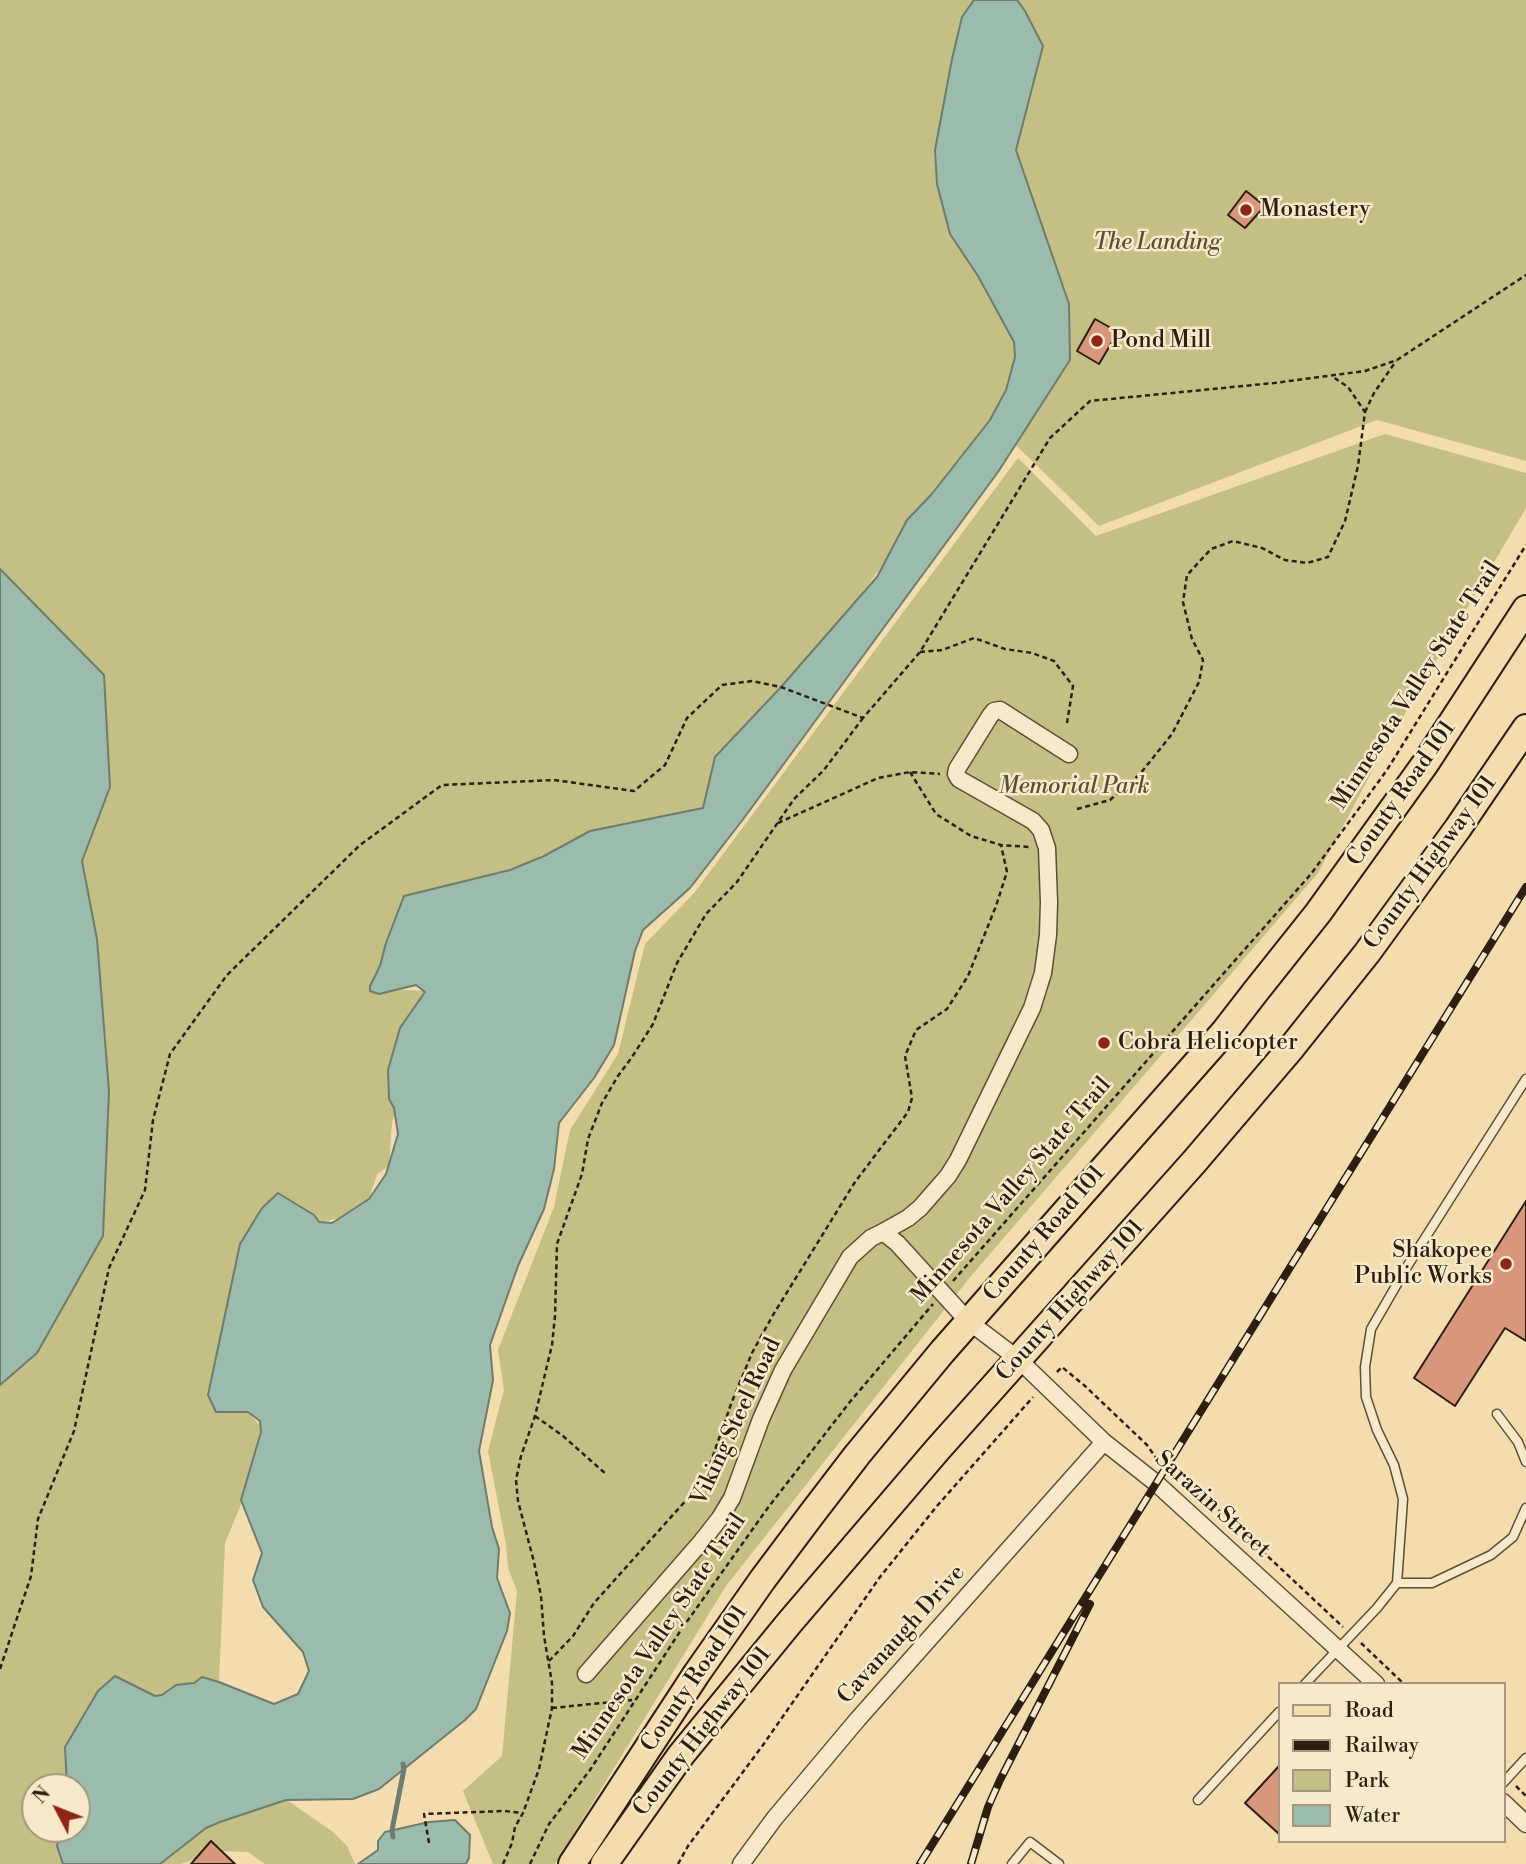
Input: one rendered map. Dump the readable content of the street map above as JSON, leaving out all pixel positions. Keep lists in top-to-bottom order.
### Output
{
  "streets": {
    "main road": ["County Road 101", "County Highway 101"],
    "street": ["Viking Steel Road", "Sarazin Street", "Cavanaugh Drive"],
    "path": ["Minnesota Valley State Trail"]
  },
  "crossings": [
    ["County Highway 101", "Sarazin Street"],
    ["Sarazin Street", "Cavanaugh Drive"]
  ],
  "parks": ["The Landing", "Memorial Park"],
  "places": [
    "Monastery",
    "Pond Mill",
    "Cobra Helicopter",
    "Shakopee Public Works"
  ],
  "legend": [
    "Road",
    "Railway",
    "Park",
    "Water"
  ],
  "north": "top left"
}
